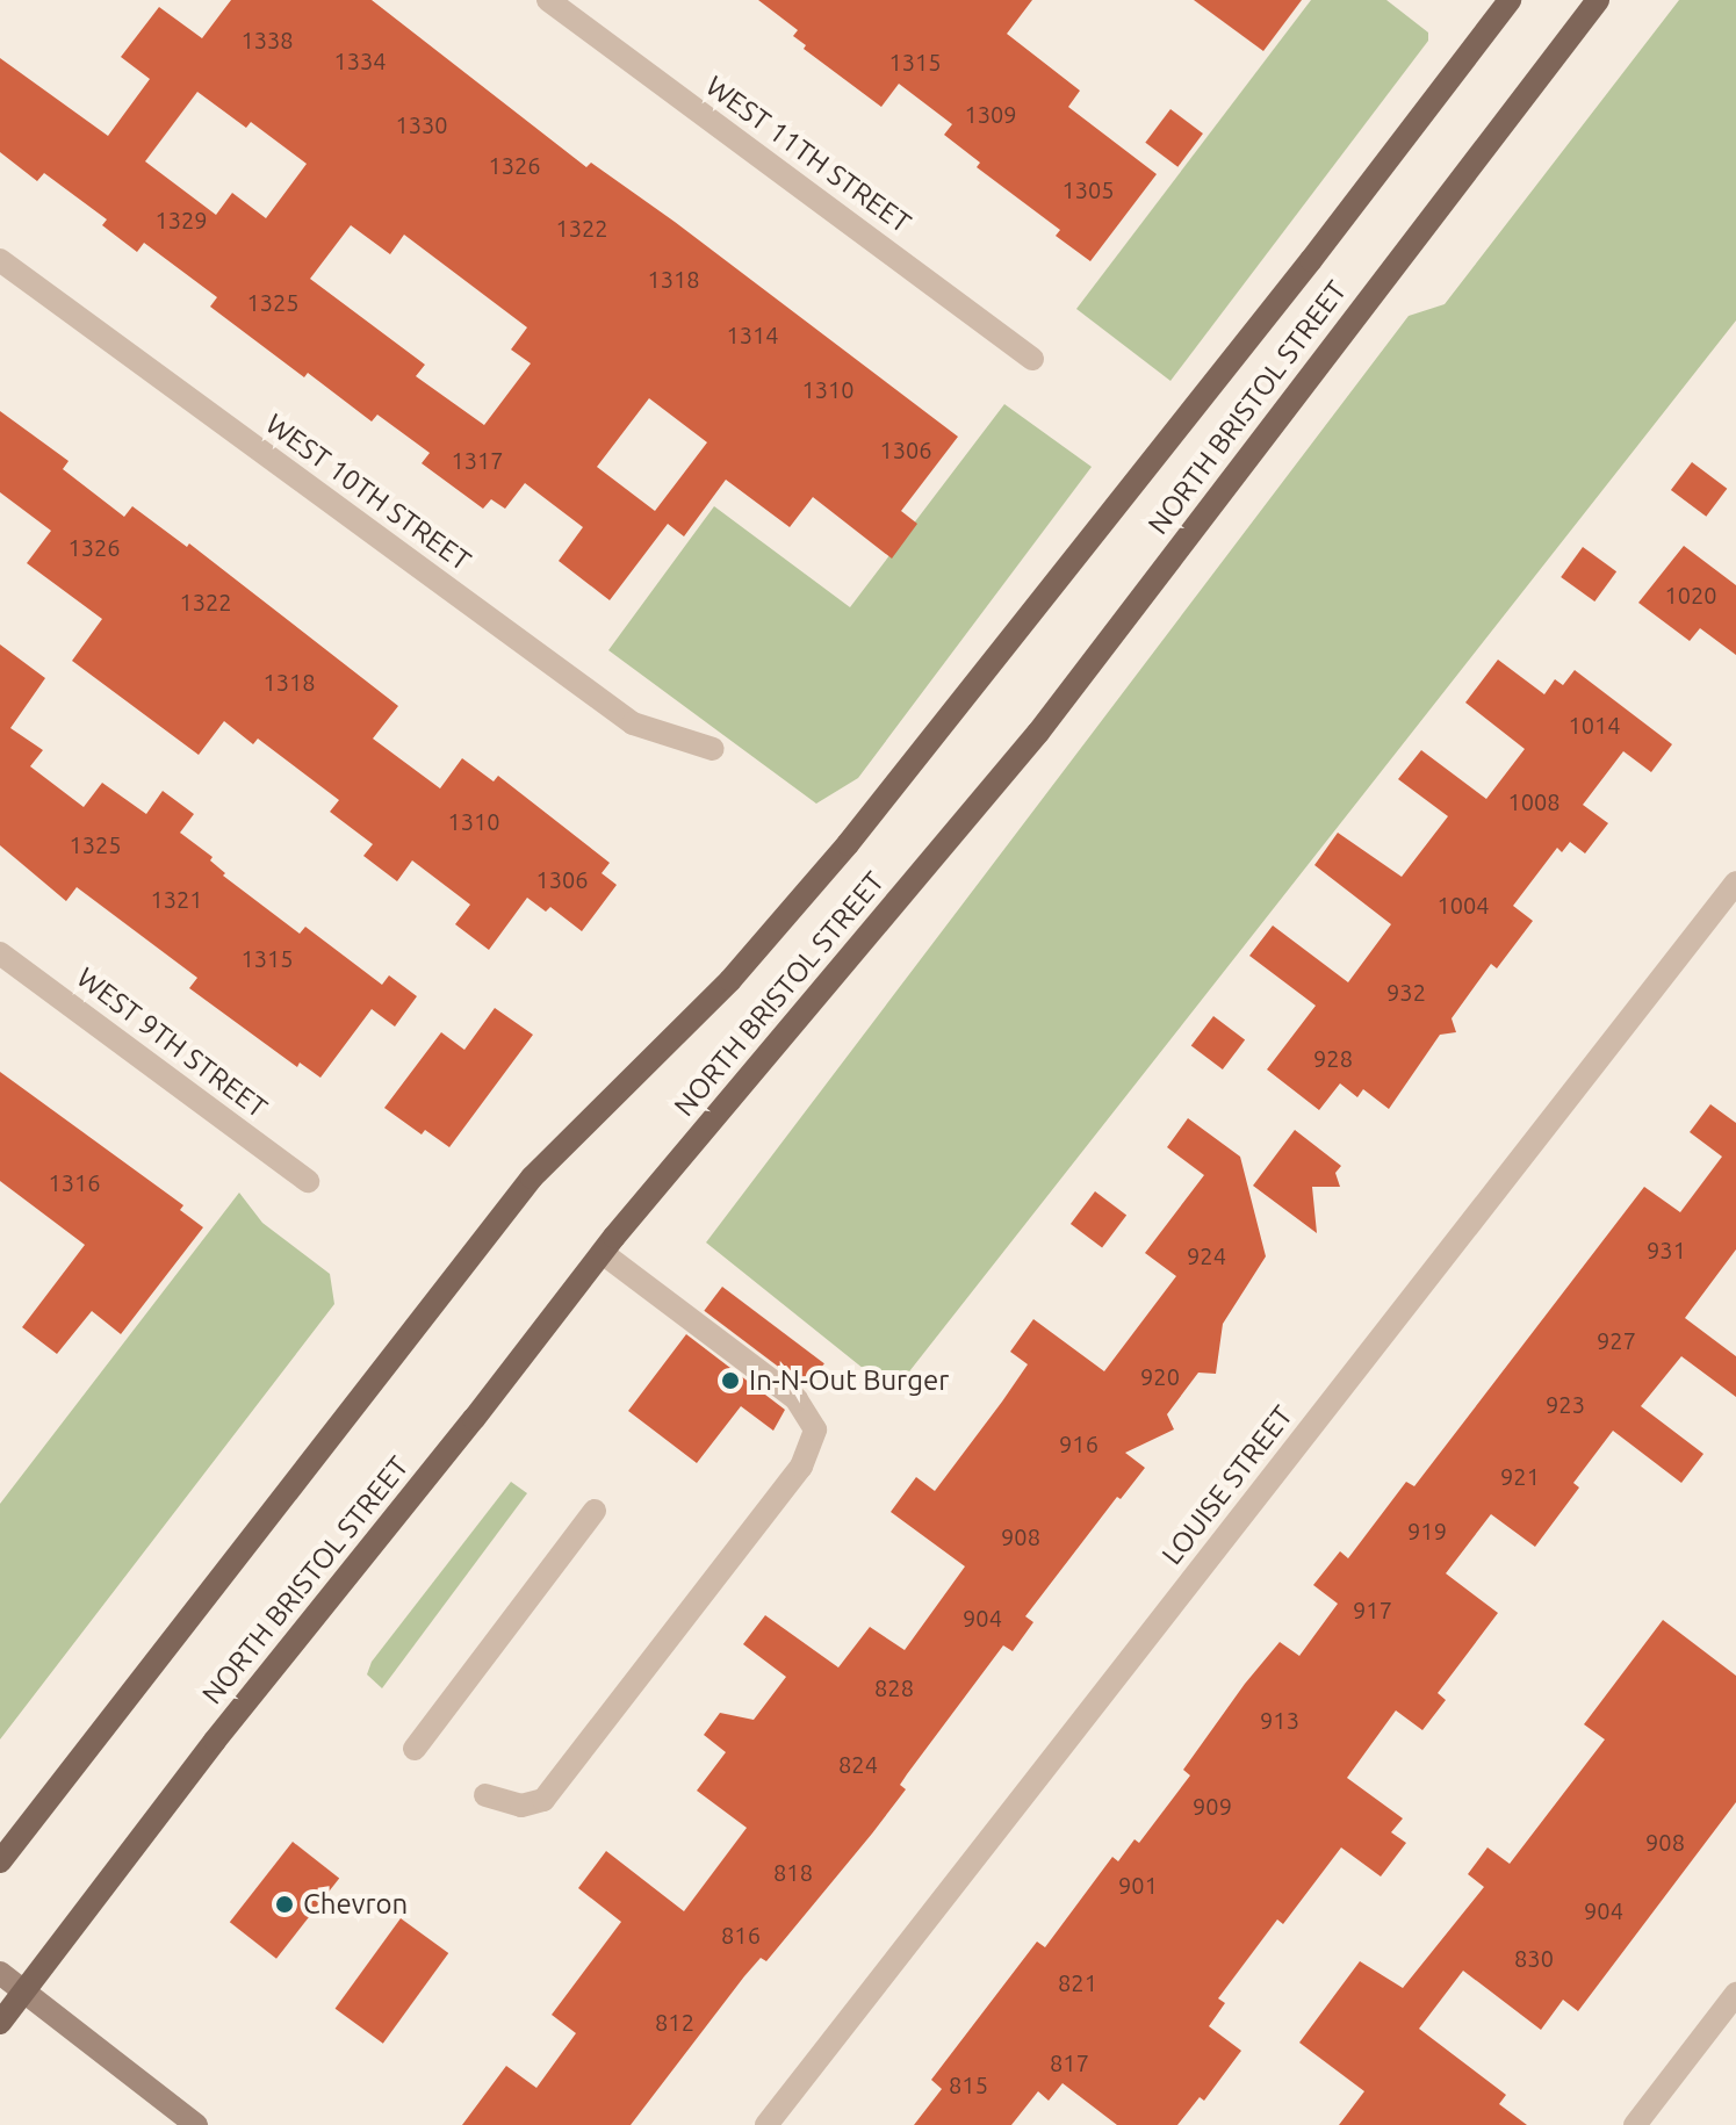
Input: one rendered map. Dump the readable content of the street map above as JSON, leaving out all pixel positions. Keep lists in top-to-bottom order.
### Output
{
  "streets": {
    "main road": ["NORTH BRISTOL STREET"],
    "street": [
      "WEST 11TH STREET",
      "WEST 10TH STREET",
      "WEST 9TH STREET",
      "LOUISE STREET"
    ]
  },
  "places": ["In-N-Out Burger", "Chevron"],
  "house_numbers": [
    "1338",
    "1334",
    "1315",
    "1309",
    "1330",
    "1326",
    "1305",
    "1329",
    "1322",
    "1318",
    "1325",
    "1314",
    "1310",
    "1306",
    "1317",
    "1326",
    "1020",
    "1322",
    "1318",
    "1014",
    "1008",
    "1310",
    "1325",
    "1306",
    "1321",
    "1004",
    "1315",
    "932",
    "928",
    "1316",
    "931",
    "924",
    "927",
    "920",
    "923",
    "916",
    "921",
    "919",
    "908",
    "917",
    "904",
    "828",
    "913",
    "824",
    "909",
    "908",
    "818",
    "901",
    "904",
    "816",
    "830",
    "821",
    "812",
    "817",
    "815"
  ]
}
